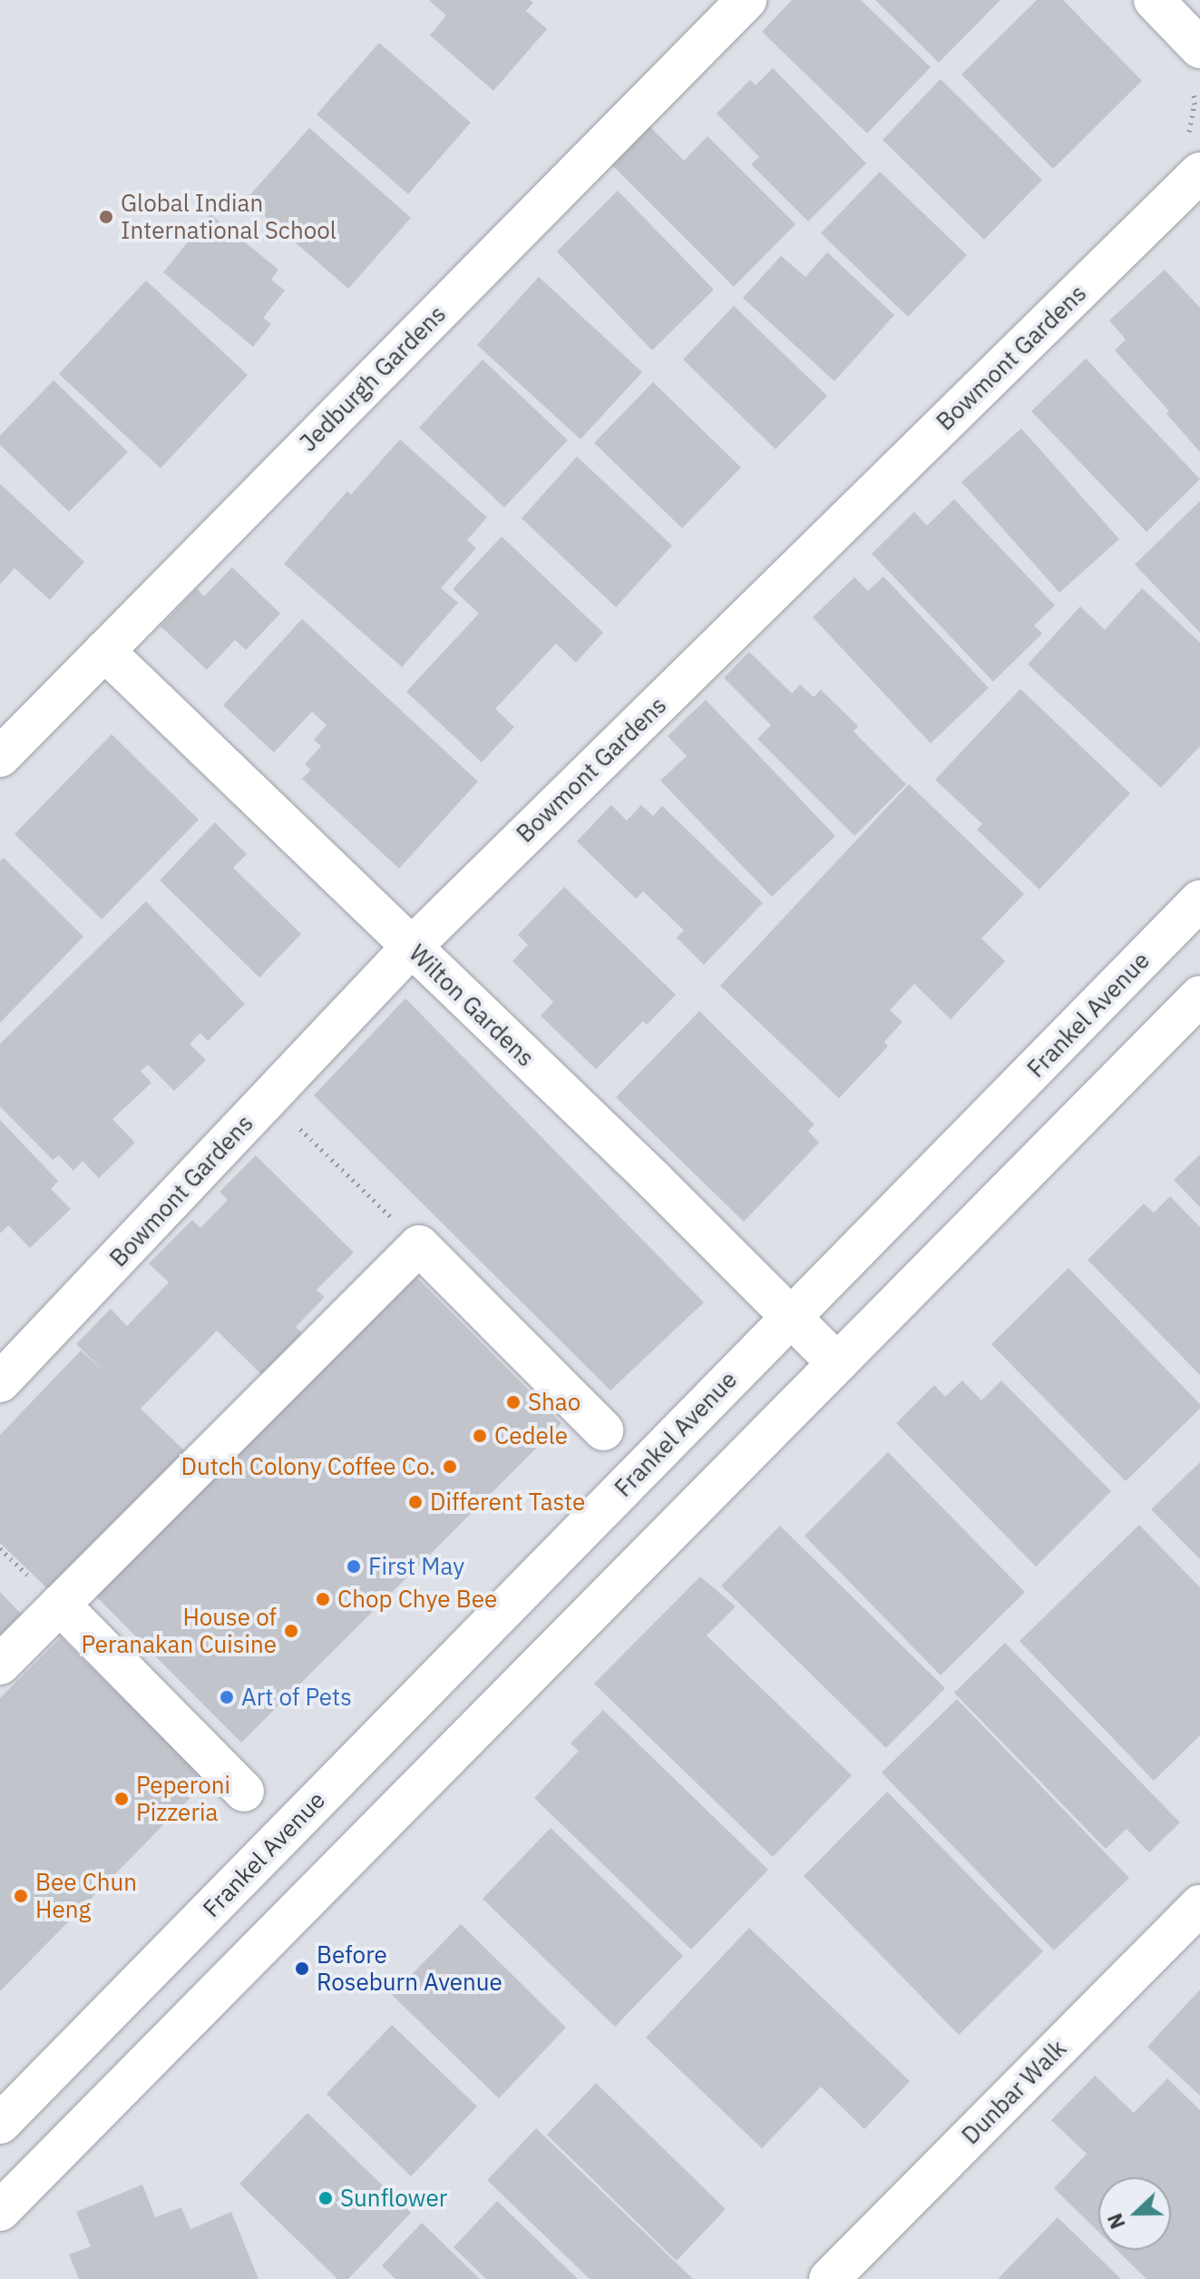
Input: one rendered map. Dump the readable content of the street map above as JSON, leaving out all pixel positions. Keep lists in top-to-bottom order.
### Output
{
  "streets": {
    "street": [
      "Bowmont Gardens",
      "Jedburgh Gardens",
      "Wilton Gardens",
      "Frankel Avenue",
      "Dunbar Walk"
    ]
  },
  "crossings": [
    ["Bowmont Gardens", "Wilton Gardens"],
    ["Jedburgh Gardens", "Wilton Gardens"],
    ["Wilton Gardens", "Frankel Avenue"]
  ],
  "places": [
    "Global Indian International School",
    "Shao",
    "Cedele",
    "Dutch Colony Coffee Co.",
    "Different Taste",
    "First May",
    "Chop Chye Bee",
    "House of Peranakan Cuisine",
    "Art of Pets",
    "Peperoni Pizzeria",
    "Bee Chun Heng",
    "Before Roseburn Avenue",
    "Sunflower"
  ],
  "north": "left"
}
